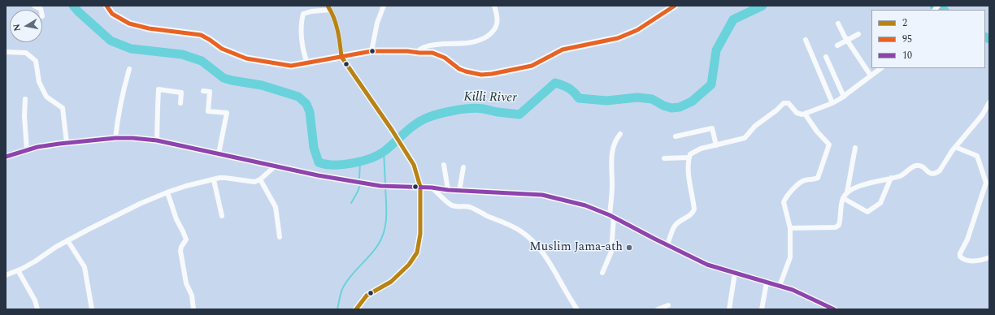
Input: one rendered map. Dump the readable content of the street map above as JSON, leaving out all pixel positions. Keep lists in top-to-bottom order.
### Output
{
  "water": ["Killi River"],
  "places": ["Muslim Jama-ath"],
  "lines": ["transit line 2", "transit line 95", "transit line 10"],
  "legend": ["2", "95", "10"],
  "north": "left"
}
